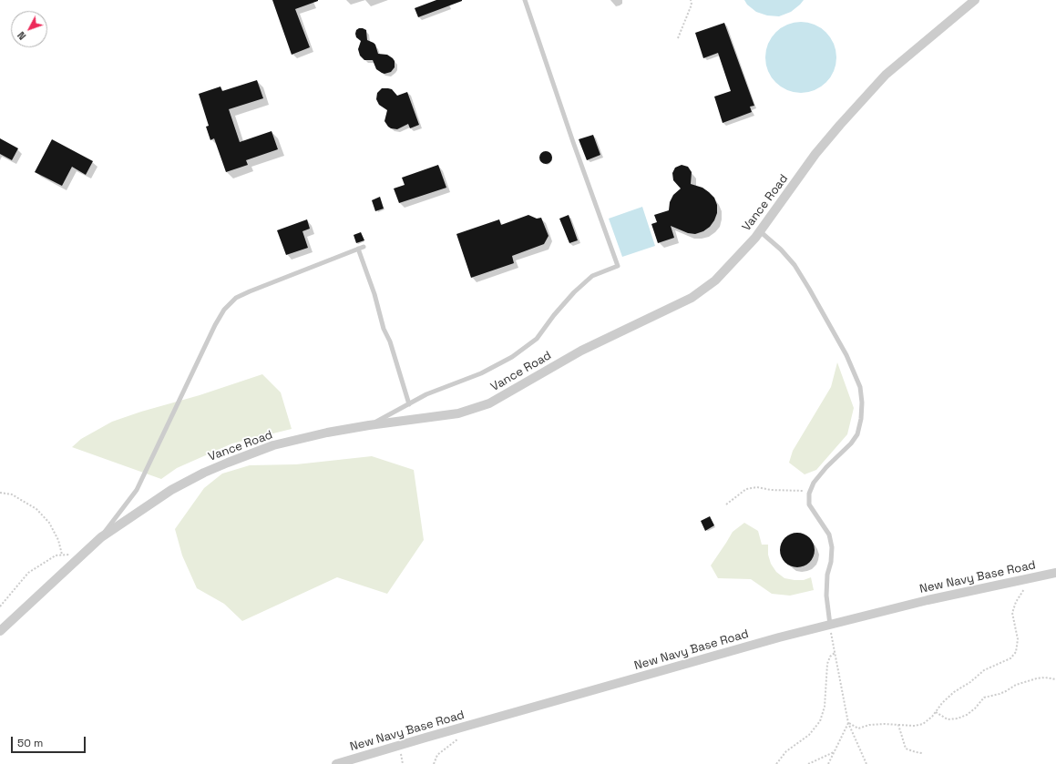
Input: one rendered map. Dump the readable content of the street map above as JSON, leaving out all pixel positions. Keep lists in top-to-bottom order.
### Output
{
  "streets": {
    "street": ["Vance Road", "New Navy Base Road"]
  },
  "scale_bar": "50 m",
  "north": "bottom left"
}
